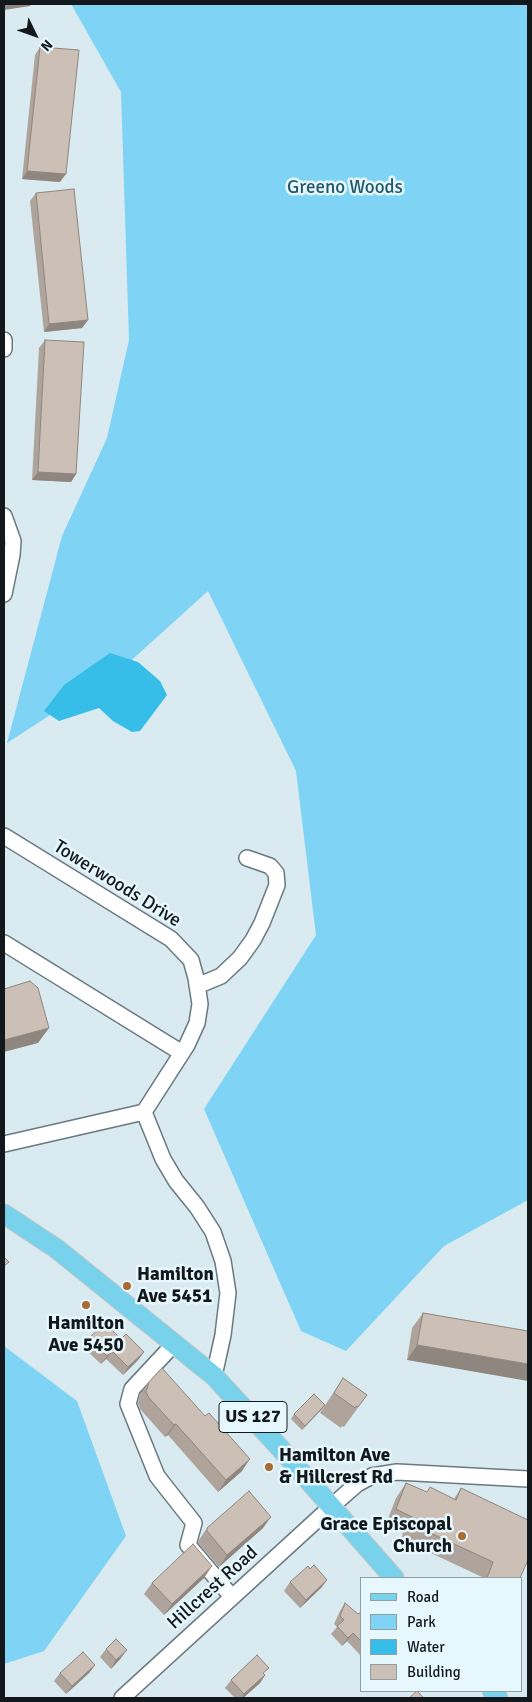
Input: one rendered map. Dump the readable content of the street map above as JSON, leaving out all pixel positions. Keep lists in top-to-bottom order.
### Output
{
  "streets": {
    "main road": ["US 127"],
    "street": ["Towerwoods Drive", "Hillcrest Road"]
  },
  "crossings": [
    ["US 127", "Hillcrest Road"]
  ],
  "parks": ["Greeno Woods"],
  "places": [
    "Hamilton Ave 5451",
    "Hamilton Ave 5450",
    "Hamilton Ave & Hillcrest Rd",
    "Grace Episcopal Church"
  ],
  "legend": [
    "Road",
    "Park",
    "Water",
    "Building"
  ],
  "north": "bottom right"
}
